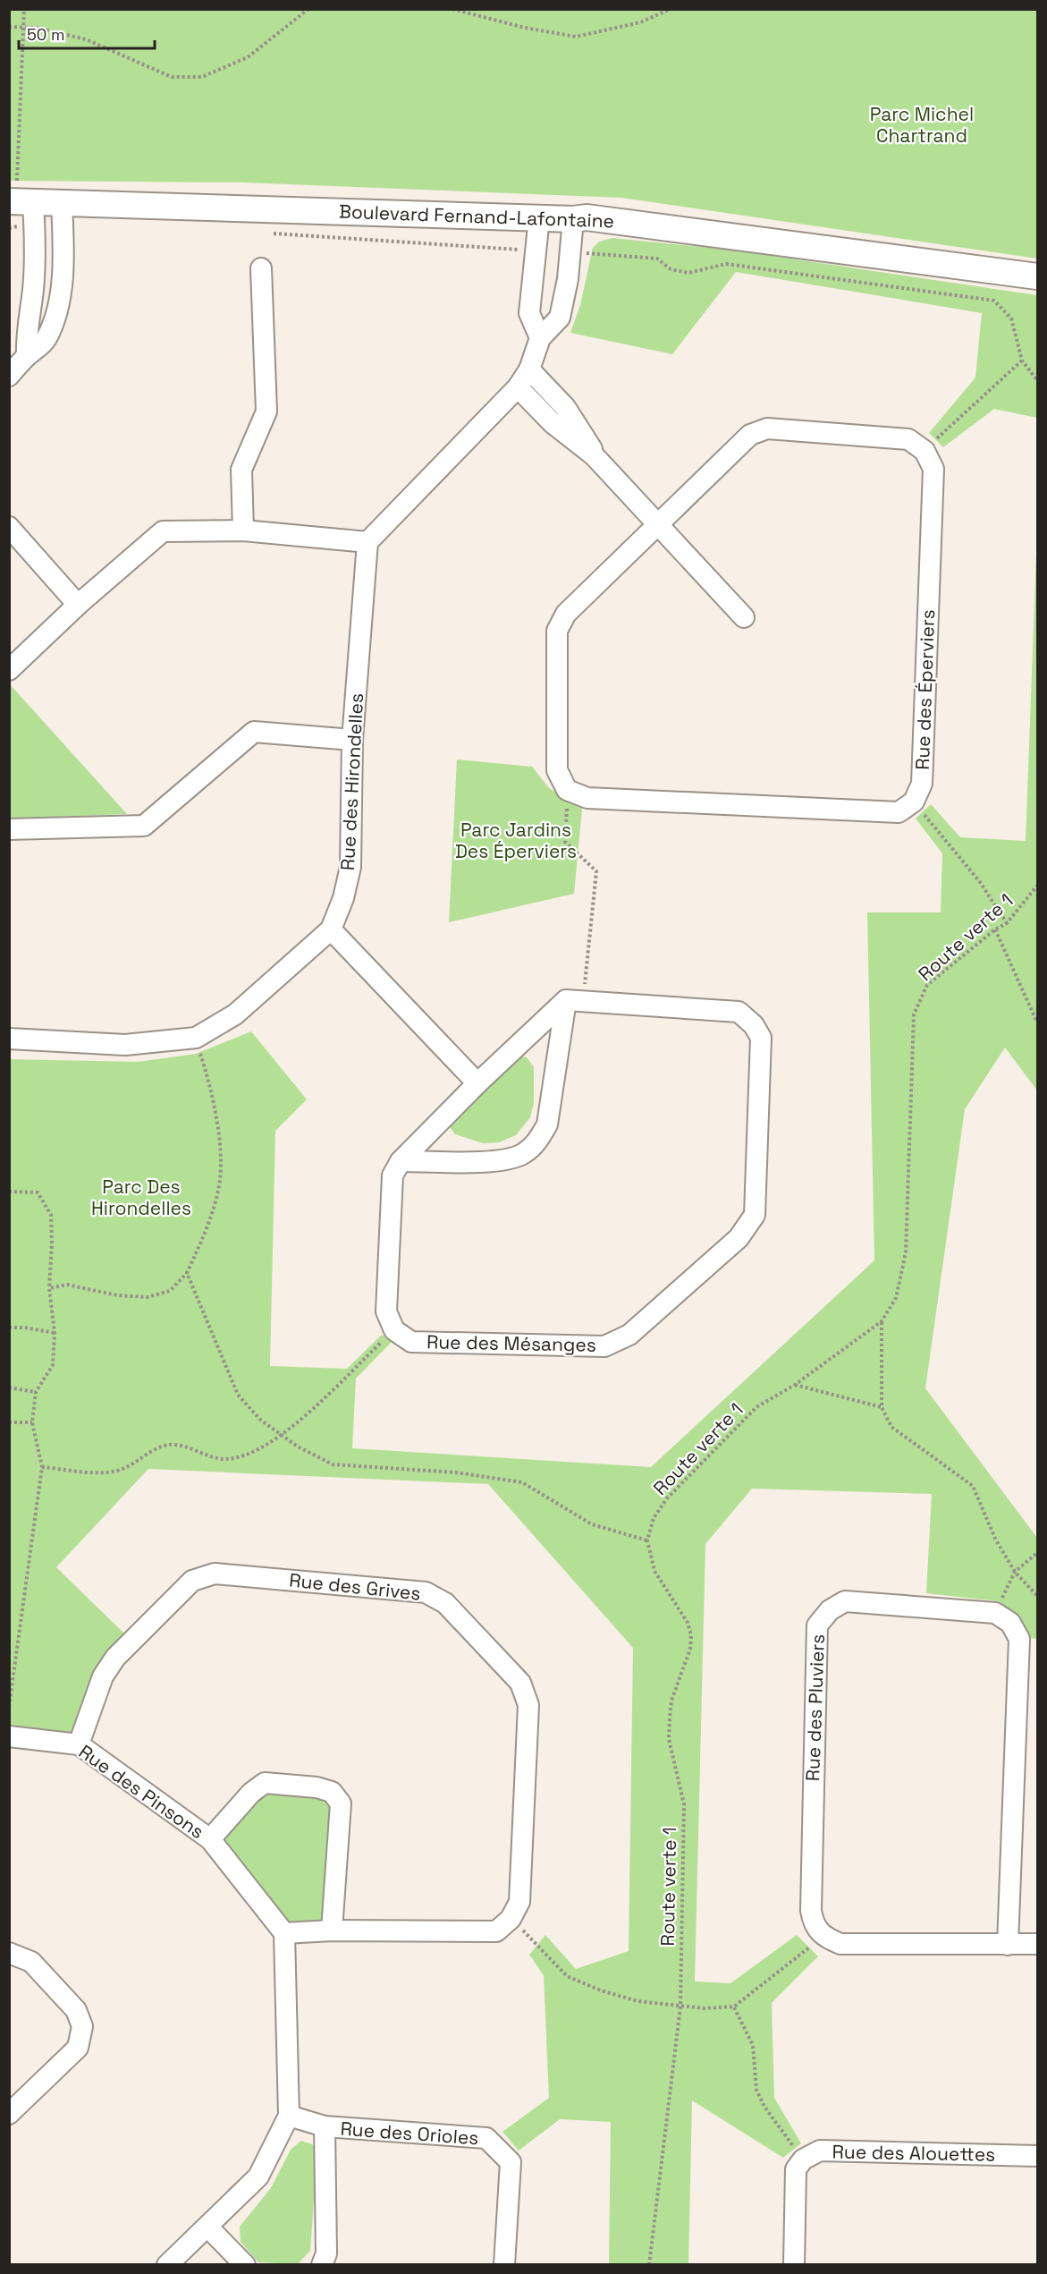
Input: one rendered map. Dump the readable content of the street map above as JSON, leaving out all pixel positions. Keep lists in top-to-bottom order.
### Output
{
  "streets": {
    "street": [
      "Boulevard Fernand-Lafontaine",
      "Rue des Éperviers",
      "Rue des Hirondelles",
      "Rue des Mésanges",
      "Rue des Grives",
      "Rue des Pluviers",
      "Rue des Pinsons",
      "Rue des Orioles",
      "Rue des Alouettes"
    ],
    "path": ["Route verte 1"]
  },
  "crossings": [
    ["Rue des Grives", "Rue des Pinsons"]
  ],
  "parks": ["Parc Michel Chartrand", "Parc Jardins Des Éperviers", "Parc Des Hirondelles"],
  "scale_bar": "50 m"
}
